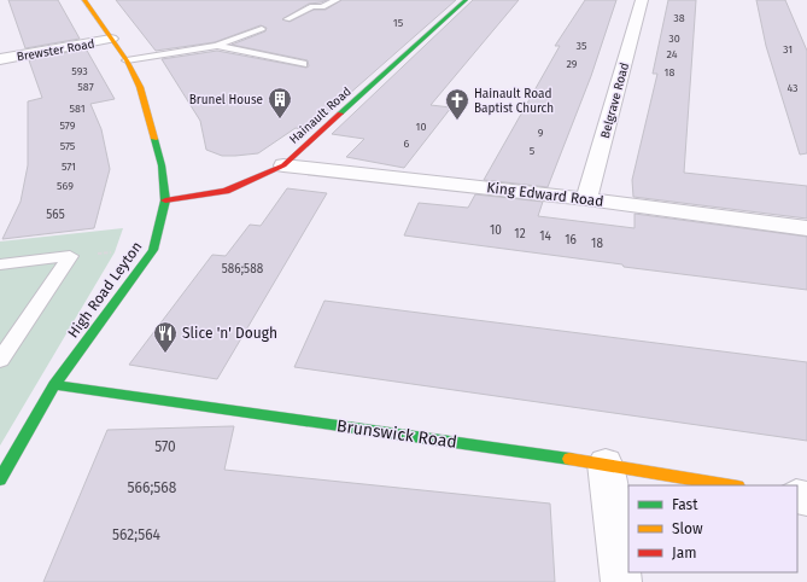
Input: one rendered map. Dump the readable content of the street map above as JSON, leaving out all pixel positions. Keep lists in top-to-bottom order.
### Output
{
  "streets": {
    "street": [
      "Brewster Road",
      "Belgrave Road",
      "Hainault Road",
      "King Edward Road",
      "High Road Leyton",
      "Brunswick Road"
    ]
  },
  "crossings": [
    ["Brewster Road", "High Road Leyton"],
    ["Belgrave Road", "King Edward Road"],
    ["Hainault Road", "King Edward Road"],
    ["Hainault Road", "High Road Leyton"],
    ["High Road Leyton", "Brunswick Road"]
  ],
  "places": {
    "building": ["Brunel House"],
    "church": ["Hainault Road Baptist Church"],
    "restaurant": ["Slice 'n' Dough"]
  },
  "house_numbers": [
    "38",
    "15",
    "30",
    "35",
    "31",
    "24",
    "29",
    "593",
    "18",
    "587",
    "43",
    "581",
    "579",
    "10",
    "9",
    "6",
    "575",
    "5",
    "571",
    "569",
    "565",
    "10",
    "12",
    "14",
    "16",
    "18",
    "586;588",
    "570",
    "566;568",
    "562;564"
  ],
  "legend": ["Fast", "Slow", "Jam"]
}
